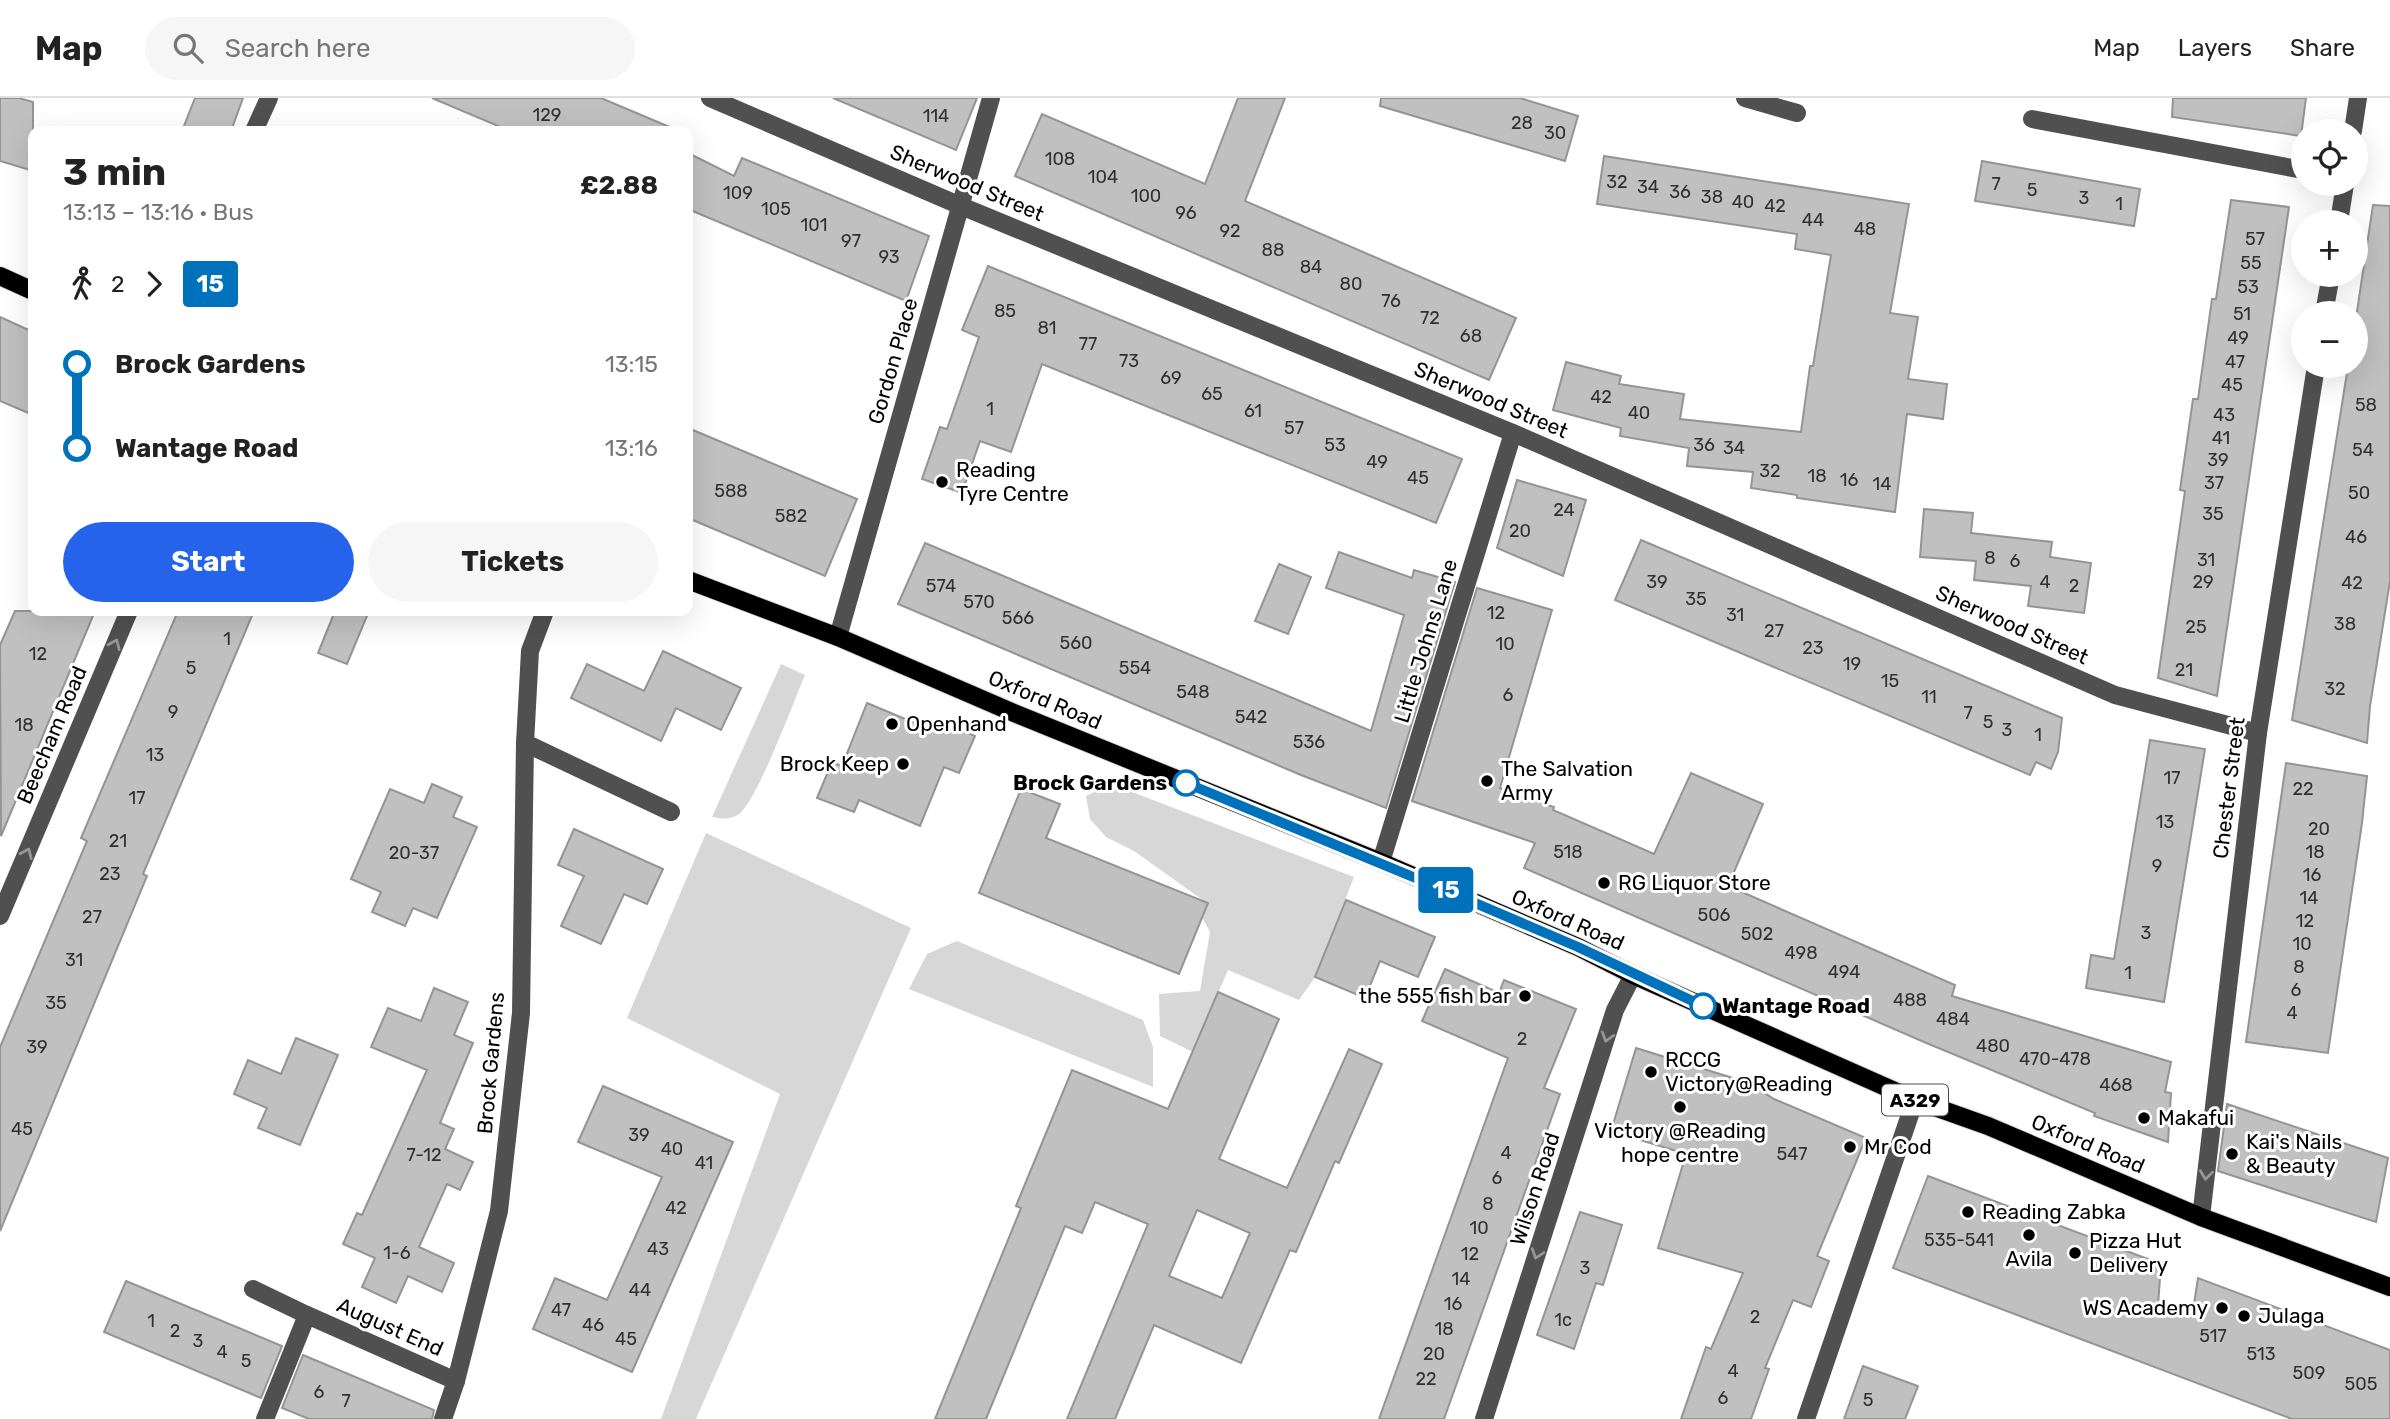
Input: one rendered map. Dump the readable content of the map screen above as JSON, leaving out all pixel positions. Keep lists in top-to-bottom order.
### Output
{
  "streets": {
    "main road": ["Oxford Road", "A329"],
    "street": [
      "Sherwood Street",
      "Gordon Place",
      "Little Johns Lane",
      "Beecham Road",
      "Chester Street",
      "Brock Gardens",
      "Wilson Road",
      "August End"
    ]
  },
  "crossings": [
    ["Sherwood Street", "Gordon Place"],
    ["Sherwood Street", "Little Johns Lane"],
    ["Sherwood Street", "Chester Street"],
    ["Gordon Place", "Oxford Road"],
    ["Little Johns Lane", "Oxford Road"],
    ["Oxford Road", "Chester Street"],
    ["Oxford Road", "Wilson Road"],
    ["Brock Gardens", "August End"]
  ],
  "one_way": ["Beecham Road", "Chester Street", "Wilson Road"],
  "places": [
    "Reading Tyre Centre",
    "Openhand",
    "Brock Keep",
    "The Salvation Army",
    "Brock Gardens",
    "RG Liquor Store",
    "the 555 fish bar",
    "Wantage Road",
    "RCCG Victory@Reading",
    "Victory @Reading hope centre",
    "Makafui",
    "Mr Cod",
    "Kai's Nails & Beauty",
    "Reading Zabka",
    "Avila",
    "Pizza Hut Delivery",
    "WS Academy",
    "Julaga"
  ],
  "lines": ["bus line 15"],
  "house_numbers": [
    "129",
    "114",
    "28",
    "30",
    "108",
    "104",
    "32",
    "7",
    "34",
    "5",
    "36",
    "109",
    "100",
    "38",
    "3",
    "40",
    "1",
    "42",
    "105",
    "96",
    "44",
    "101",
    "48",
    "92",
    "57",
    "97",
    "88",
    "93",
    "55",
    "84",
    "80",
    "53",
    "76",
    "85",
    "51",
    "72",
    "81",
    "68",
    "49",
    "77",
    "73",
    "47",
    "69",
    "45",
    "65",
    "42",
    "58",
    "1",
    "61",
    "40",
    "43",
    "57",
    "41",
    "53",
    "36",
    "34",
    "54",
    "39",
    "49",
    "32",
    "18",
    "45",
    "16",
    "37",
    "14",
    "588",
    "50",
    "24",
    "35",
    "582",
    "20",
    "46",
    "8",
    "31",
    "6",
    "39",
    "4",
    "29",
    "42",
    "574",
    "2",
    "35",
    "570",
    "12",
    "31",
    "566",
    "38",
    "25",
    "27",
    "1",
    "560",
    "10",
    "23",
    "12",
    "19",
    "5",
    "554",
    "21",
    "15",
    "32",
    "548",
    "6",
    "11",
    "9",
    "7",
    "542",
    "5",
    "18",
    "3",
    "1",
    "536",
    "13",
    "17",
    "22",
    "17",
    "13",
    "20",
    "21",
    "518",
    "18",
    "20-37",
    "9",
    "23",
    "16",
    "14",
    "506",
    "27",
    "12",
    "3",
    "502",
    "10",
    "498",
    "31",
    "8",
    "494",
    "1",
    "6",
    "488",
    "35",
    "4",
    "484",
    "2",
    "480",
    "39",
    "470-478",
    "468",
    "45",
    "39",
    "40",
    "4",
    "547",
    "7-12",
    "41",
    "6",
    "8",
    "42",
    "10",
    "535-541",
    "43",
    "1-6",
    "12",
    "3",
    "14",
    "44",
    "16",
    "47",
    "2",
    "1c",
    "1",
    "46",
    "18",
    "2",
    "517",
    "45",
    "3",
    "4",
    "20",
    "513",
    "5",
    "4",
    "509",
    "22",
    "505",
    "6",
    "6",
    "5",
    "7"
  ],
  "page": {
    "header": "Map",
    "search": "Search here",
    "nav": ["Map", "Layers", "Share"],
    "on_map": "15",
    "map_buttons": ["+", "−"],
    "heading": ["3 min", "13:13 – 13:16 · Bus", "£2.88"],
    "legs": ["2", "15"],
    "list": [
      {
        "name": "Brock Gardens",
        "value": "13:15"
      },
      {
        "name": "Wantage Road",
        "value": "13:16"
      }
    ],
    "buttons": ["Start", "Tickets"]
  }
}
